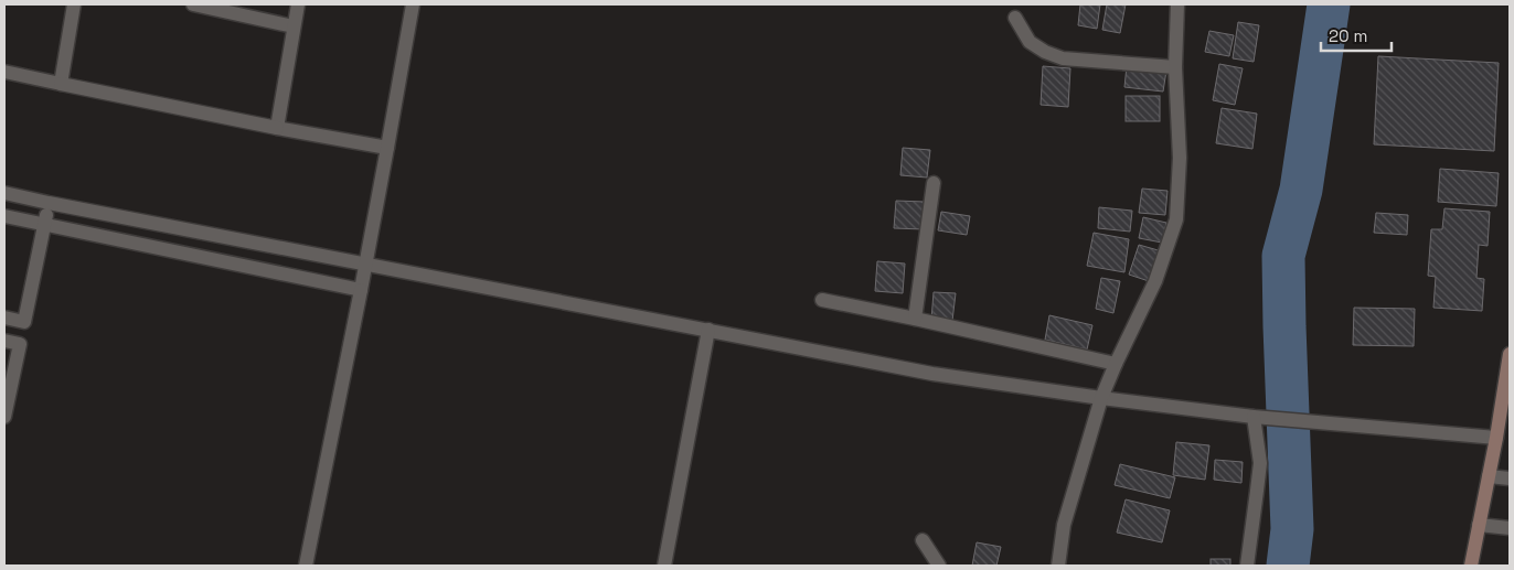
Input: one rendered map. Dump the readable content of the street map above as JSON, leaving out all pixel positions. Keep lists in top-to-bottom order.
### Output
{
  "scale_bar": "20 m"
}
